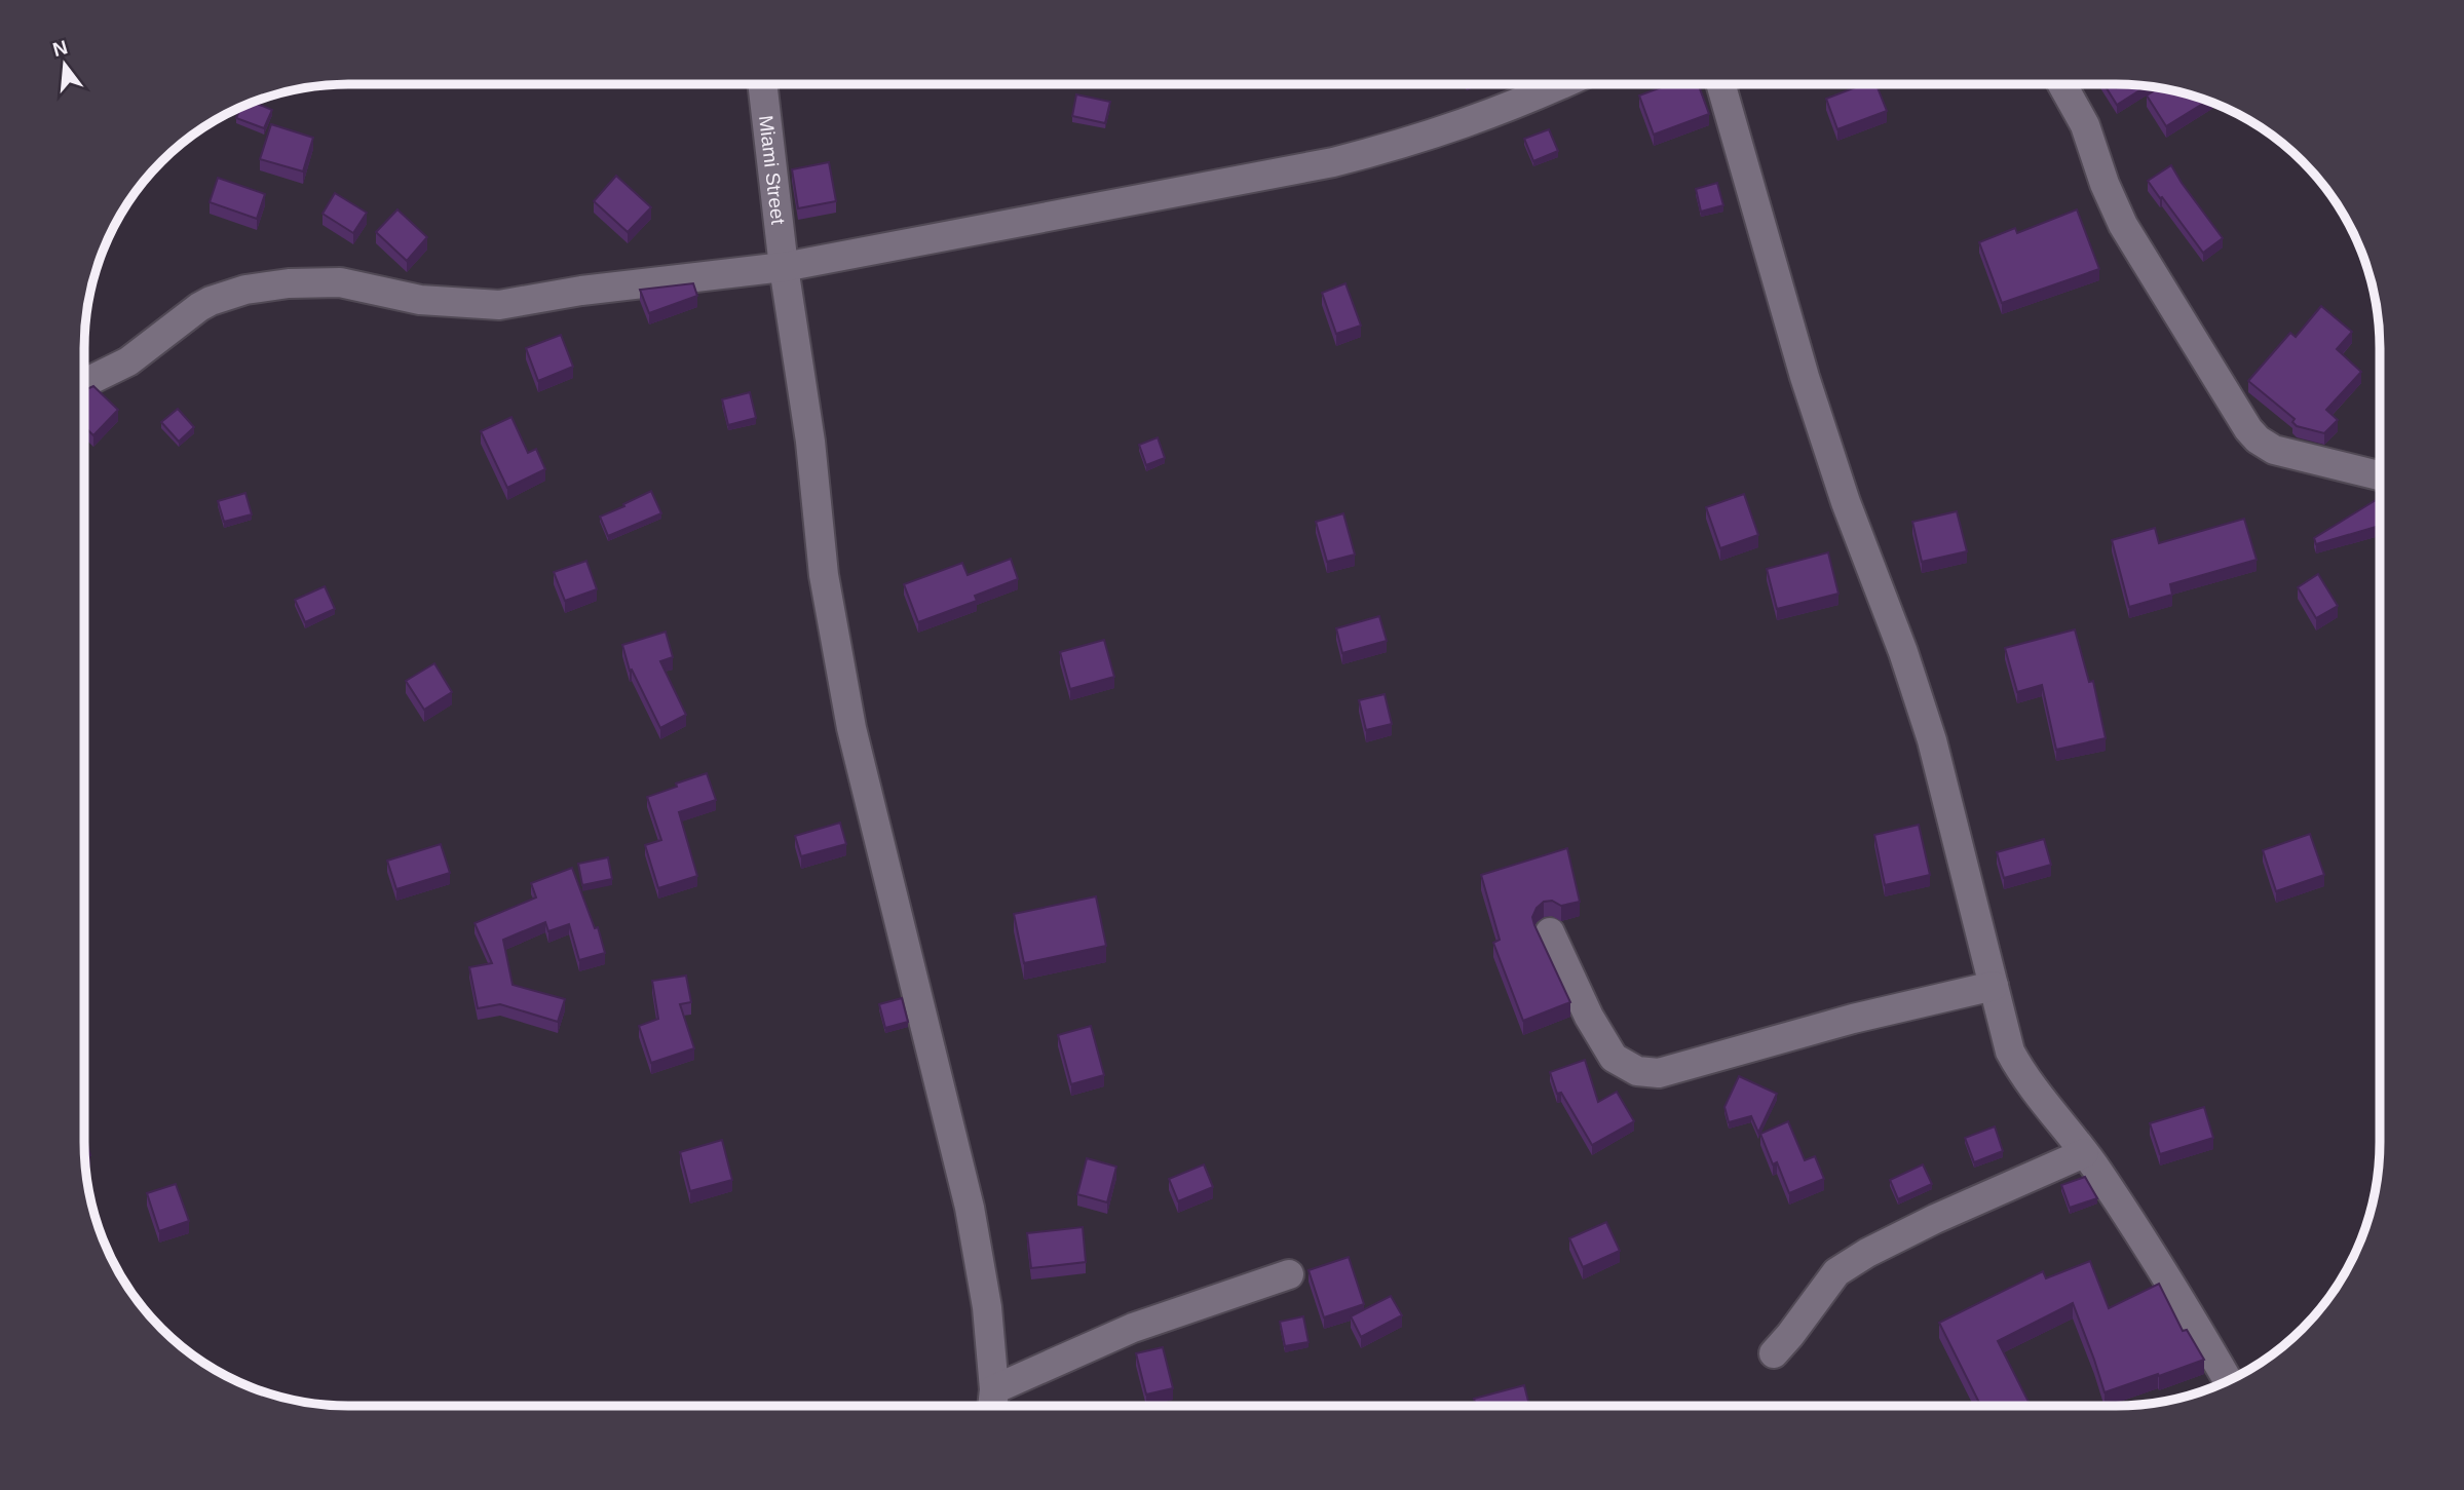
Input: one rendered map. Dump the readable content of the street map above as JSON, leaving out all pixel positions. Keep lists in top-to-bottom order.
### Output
{
  "streets": {
    "street": ["Miami Street"]
  },
  "north": "top"
}
